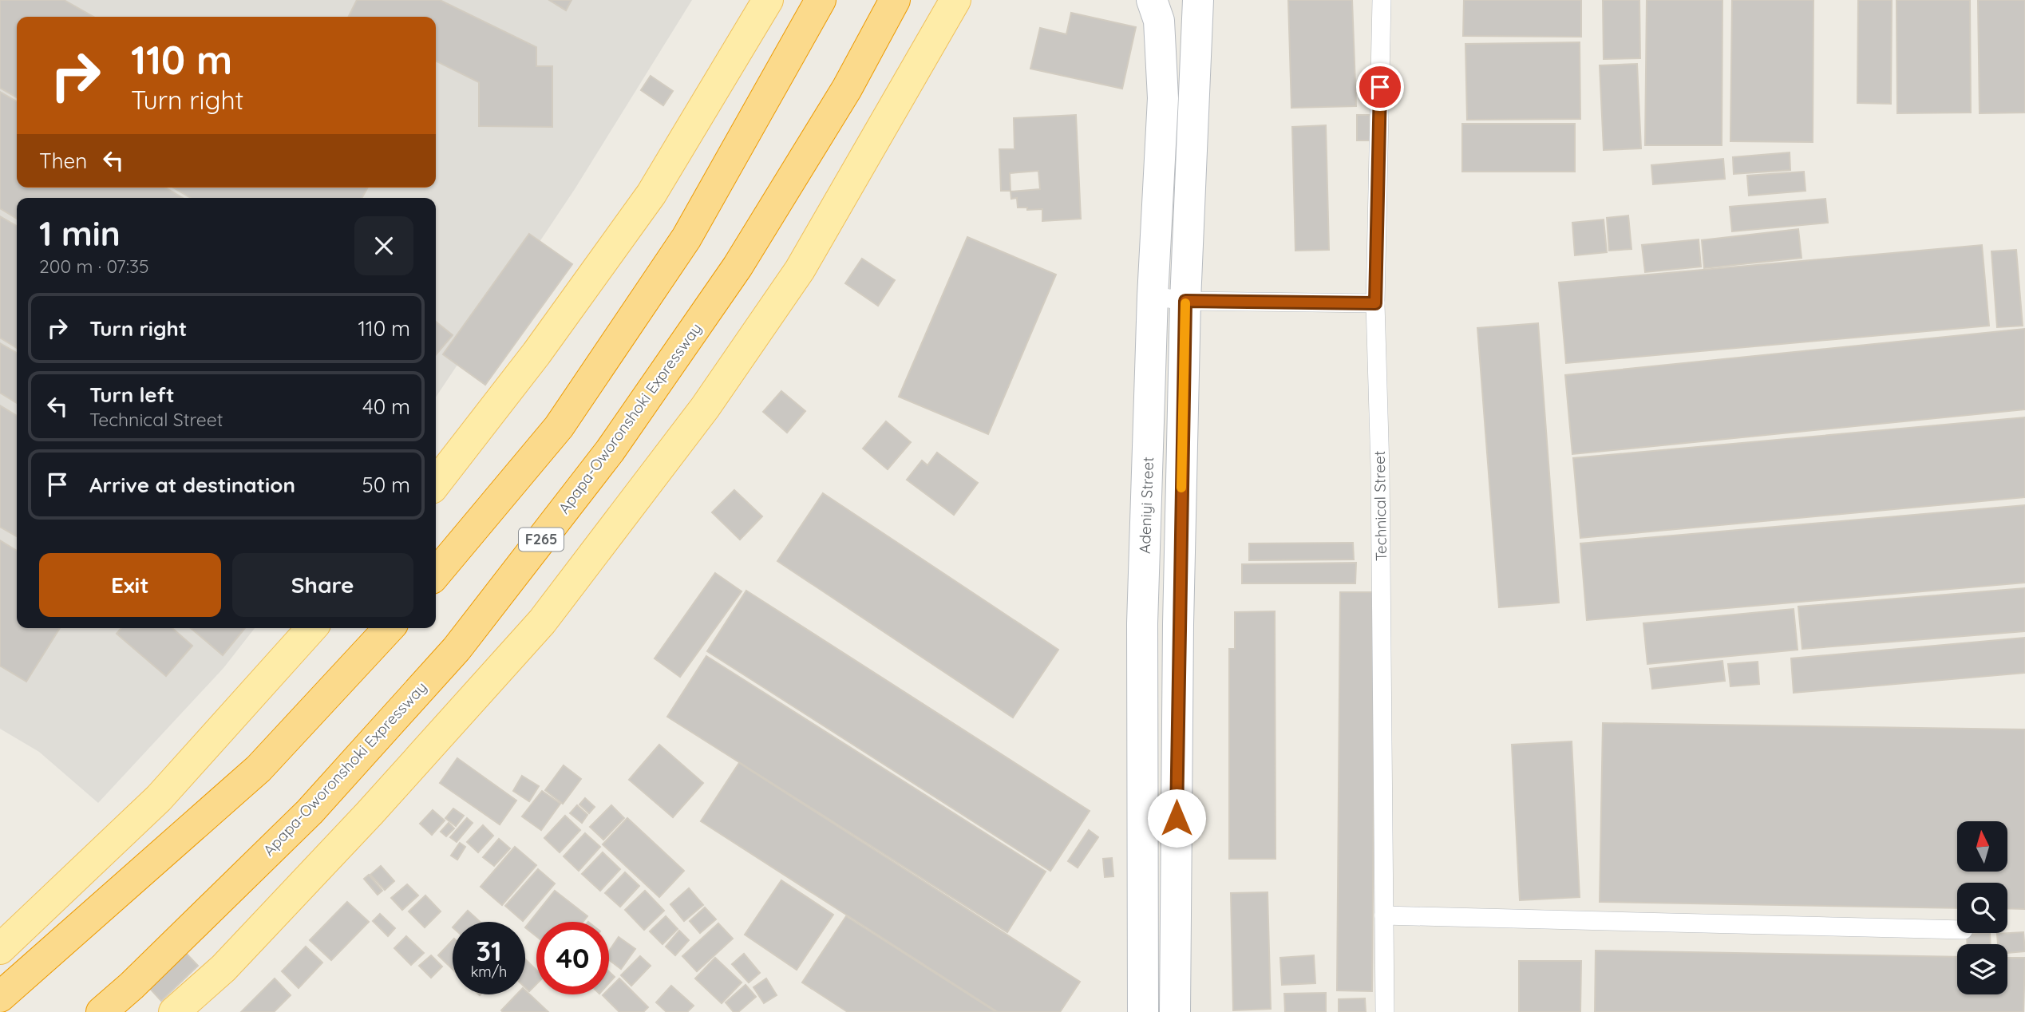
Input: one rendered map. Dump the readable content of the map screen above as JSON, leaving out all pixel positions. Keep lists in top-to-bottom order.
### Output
{
  "streets": {
    "highway": ["Apapa-Oworonshoki Expressway", "F265"],
    "street": ["Adeniyi Street"],
    "lane": ["Technical Street"]
  },
  "north": "top",
  "page": {
    "turn": ["110 m", "Turn right"],
    "then": "Then",
    "heading": ["1 min", "200 m · 07:35"],
    "list": [
      {
        "name": "Turn right",
        "value": "110 m"
      },
      {
        "name": "Turn left",
        "note": "Technical Street",
        "value": "40 m"
      },
      {
        "name": "Arrive at destination",
        "value": "50 m"
      }
    ],
    "buttons": ["Exit", "Share"],
    "speed": "31 km/h",
    "limit": "40"
  }
}
